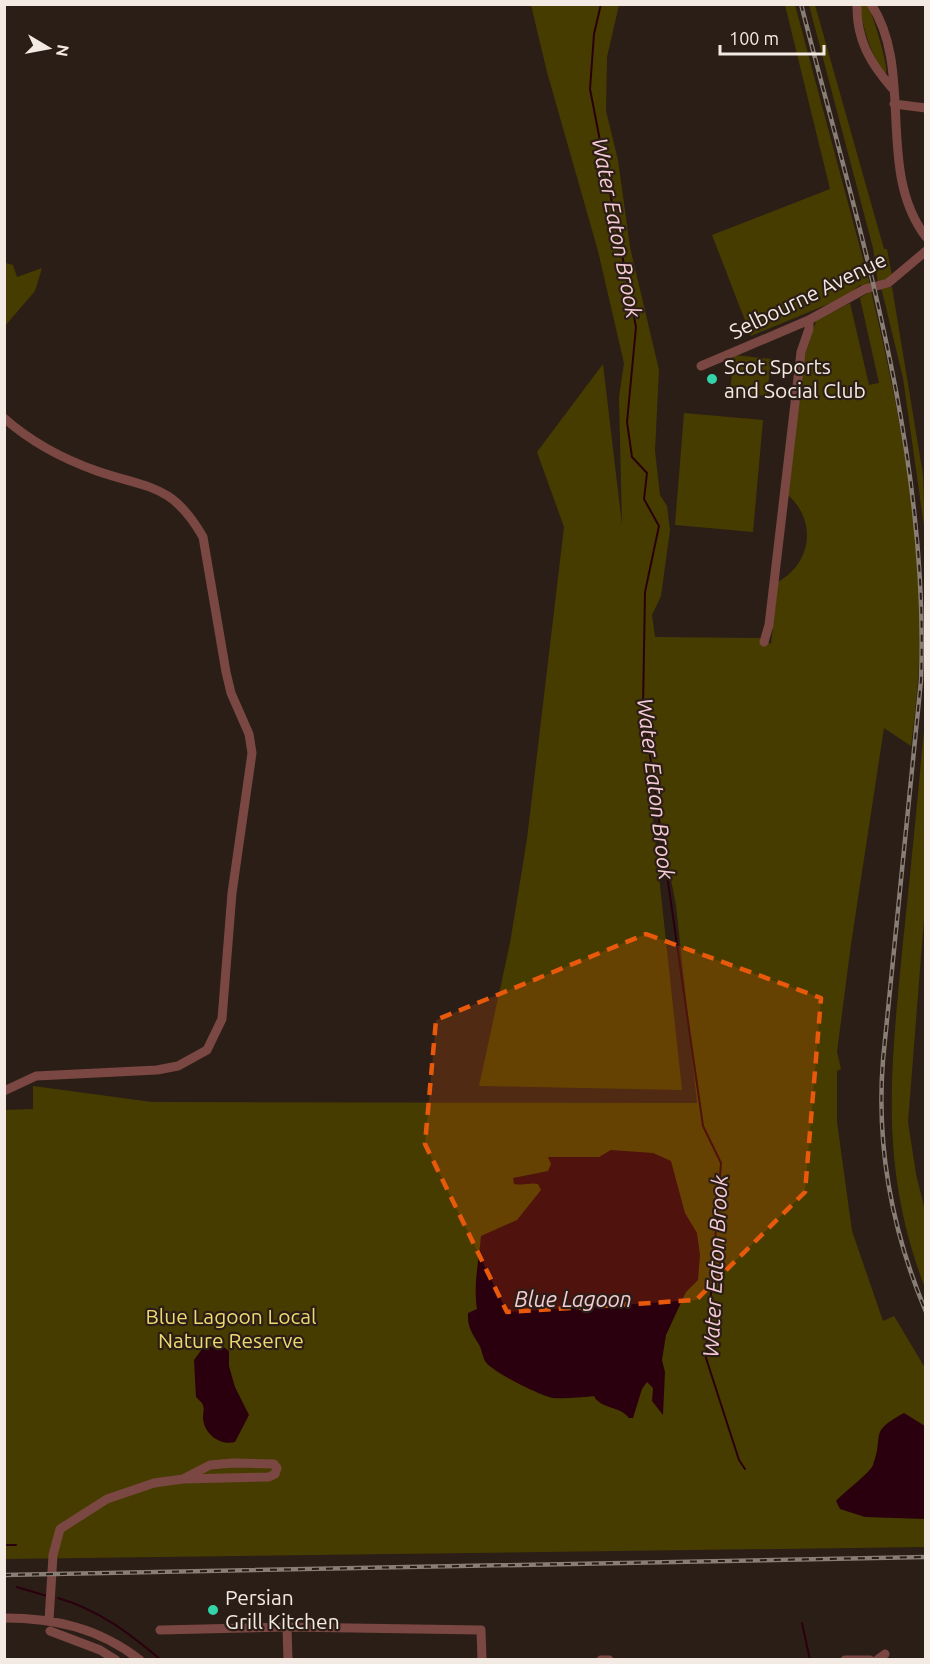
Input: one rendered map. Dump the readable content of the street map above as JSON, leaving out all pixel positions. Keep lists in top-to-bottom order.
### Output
{
  "streets": {
    "street": ["Selbourne Avenue"]
  },
  "water": ["Water Eaton Brook", "Blue Lagoon"],
  "parks": ["Blue Lagoon Local Nature Reserve"],
  "places": ["Scot Sports and Social Club", "Persian Grill Kitchen"],
  "scale_bar": "100 m",
  "north": "right"
}
